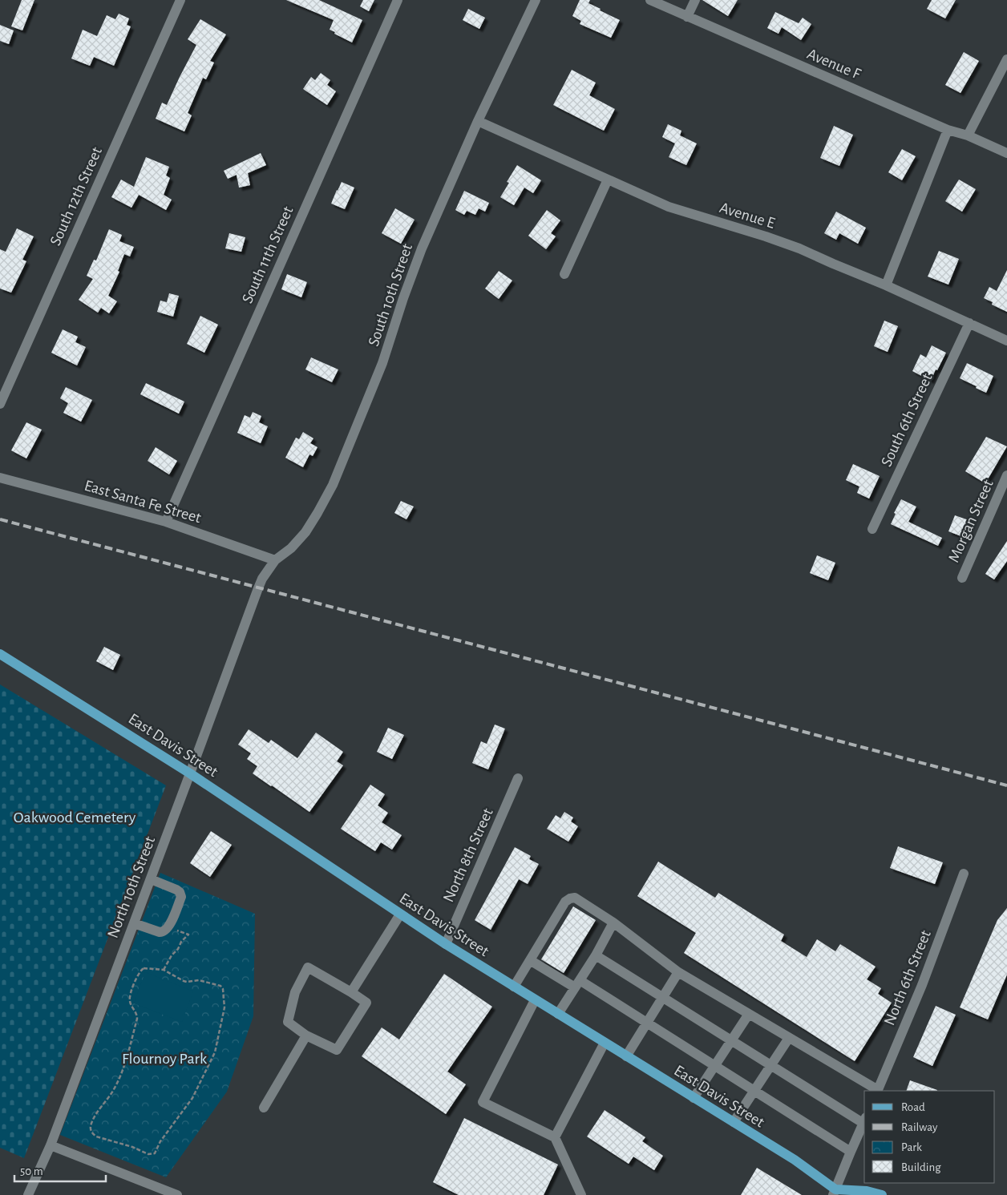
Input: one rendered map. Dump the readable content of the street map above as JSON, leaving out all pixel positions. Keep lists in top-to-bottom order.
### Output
{
  "streets": {
    "main road": ["East Davis Street"],
    "street": [
      "Avenue F",
      "South 12th Street",
      "Avenue E",
      "South 11th Street",
      "South 10th Street",
      "South 6th Street",
      "East Santa Fe Street",
      "Morgan Street",
      "North 8th Street",
      "North 10th Street",
      "North 6th Street"
    ]
  },
  "crossings": [
    ["Avenue E", "South 10th Street"],
    ["Avenue E", "South 6th Street"],
    ["South 11th Street", "East Santa Fe Street"],
    ["South 10th Street", "East Santa Fe Street"],
    ["South 10th Street", "North 10th Street"],
    ["East Davis Street", "North 8th Street"],
    ["East Davis Street", "North 10th Street"]
  ],
  "parks": ["Oakwood Cemetery", "Flournoy Park"],
  "legend": [
    "Road",
    "Railway",
    "Park",
    "Building"
  ],
  "scale_bar": "50 m"
}
